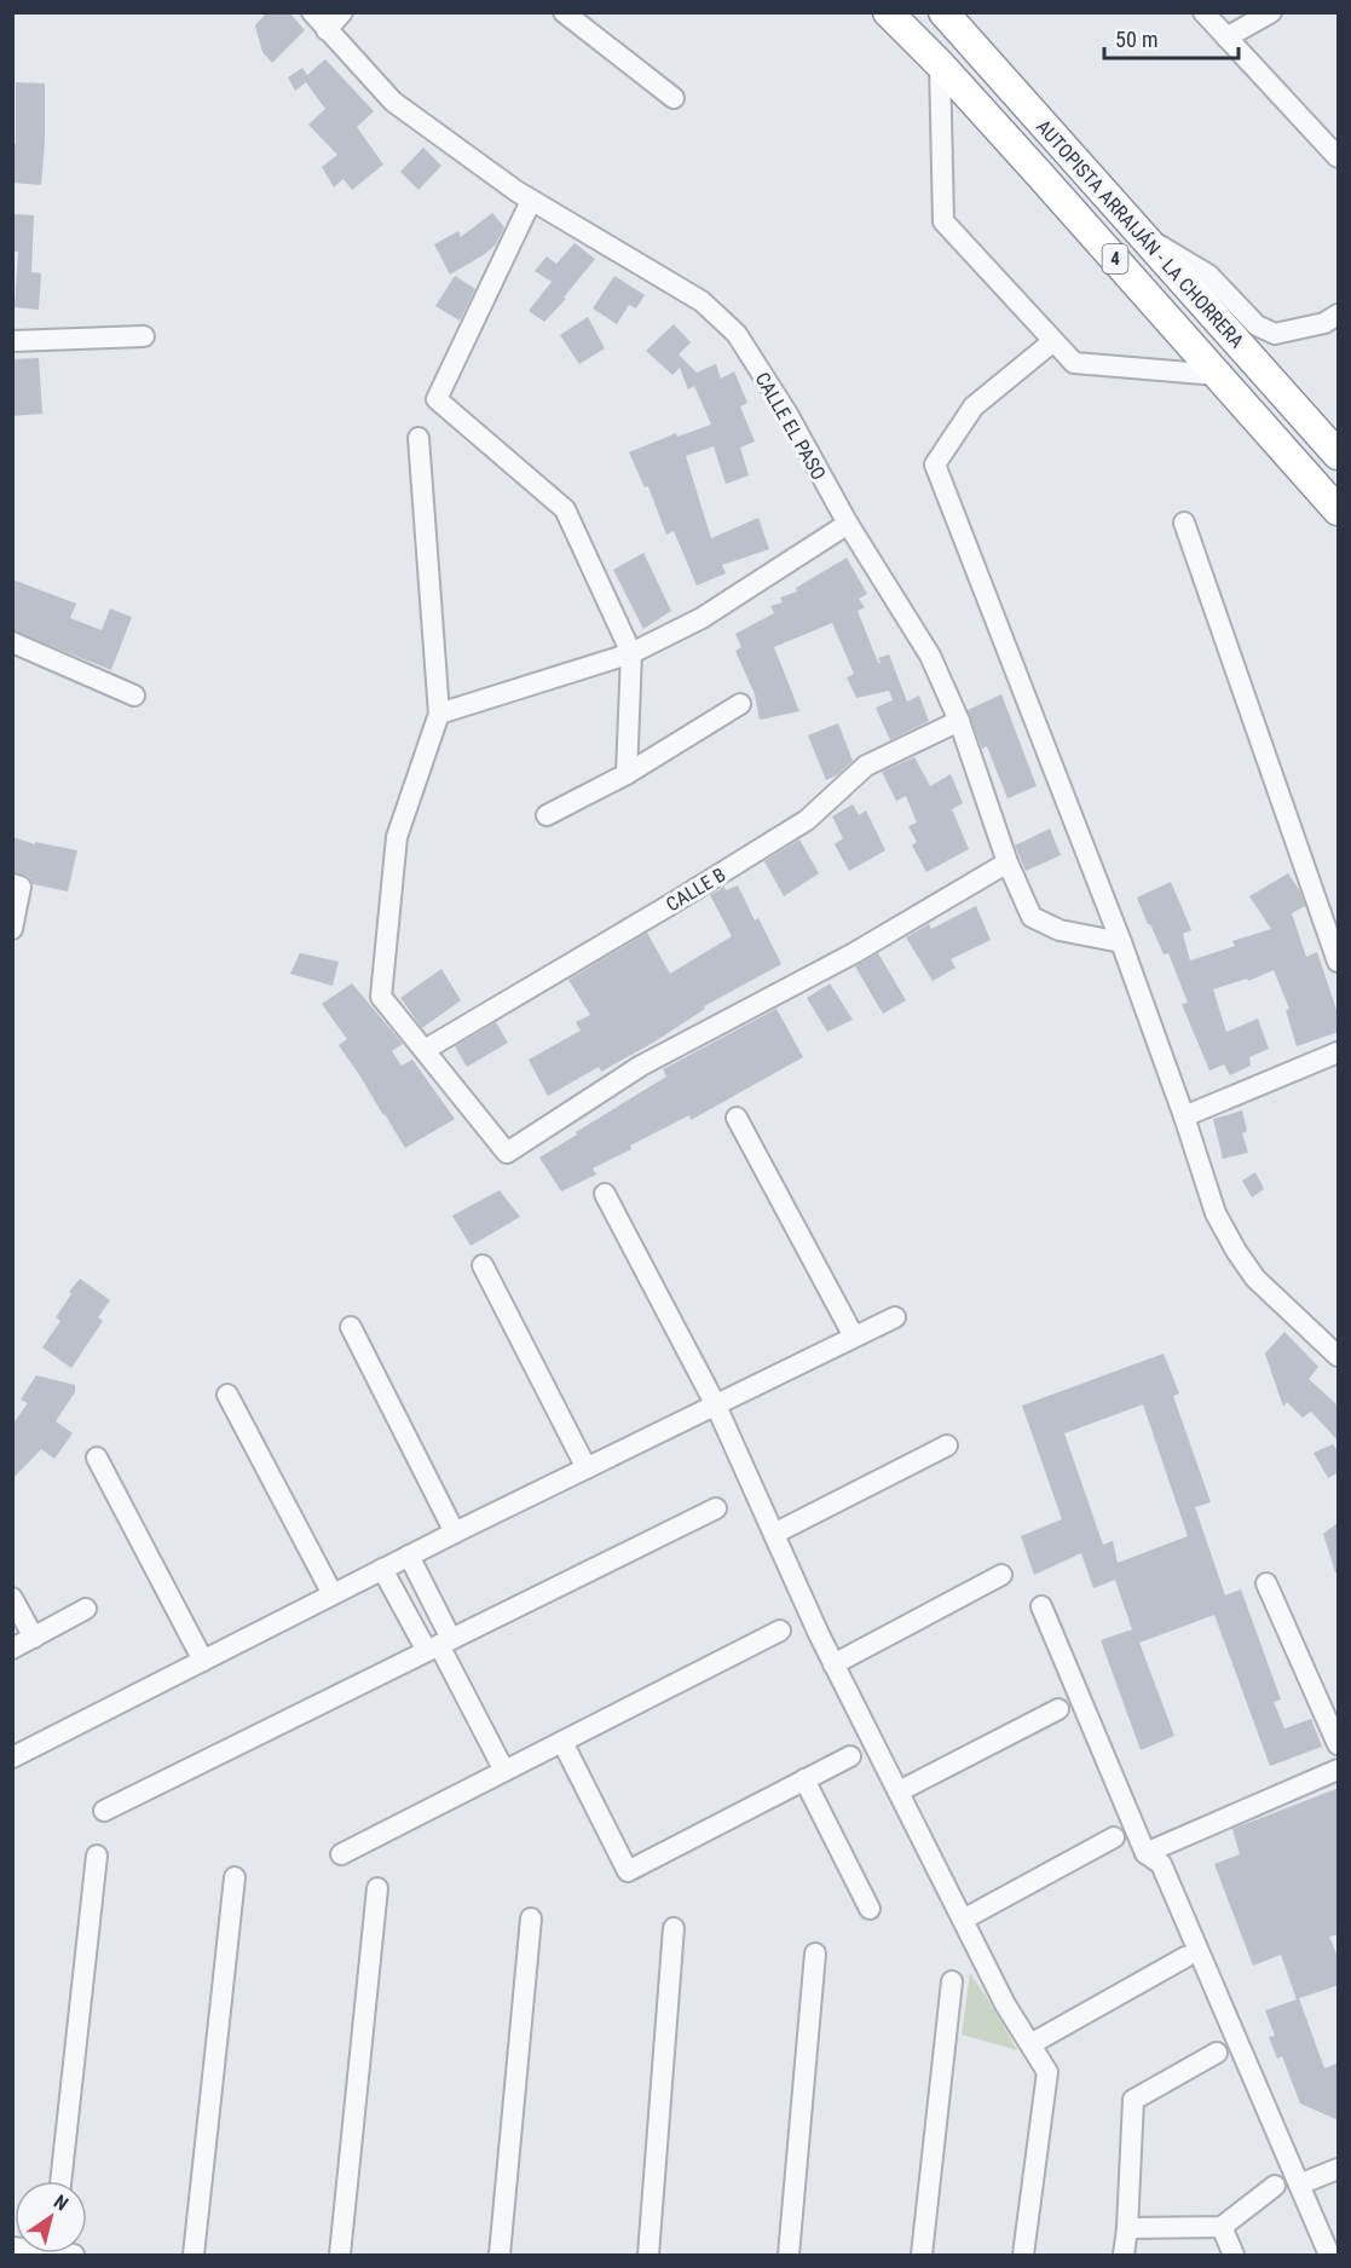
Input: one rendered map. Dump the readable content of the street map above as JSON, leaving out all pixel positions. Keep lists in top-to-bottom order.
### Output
{
  "streets": {
    "highway": ["AUTOPISTA ARRAIJÁN - LA CHORRERA", "4"],
    "street": ["CALLE EL PASO", "CALLE B"]
  },
  "crossings": [
    ["CALLE EL PASO", "CALLE B"]
  ],
  "scale_bar": "50 m",
  "north": "top right"
}
